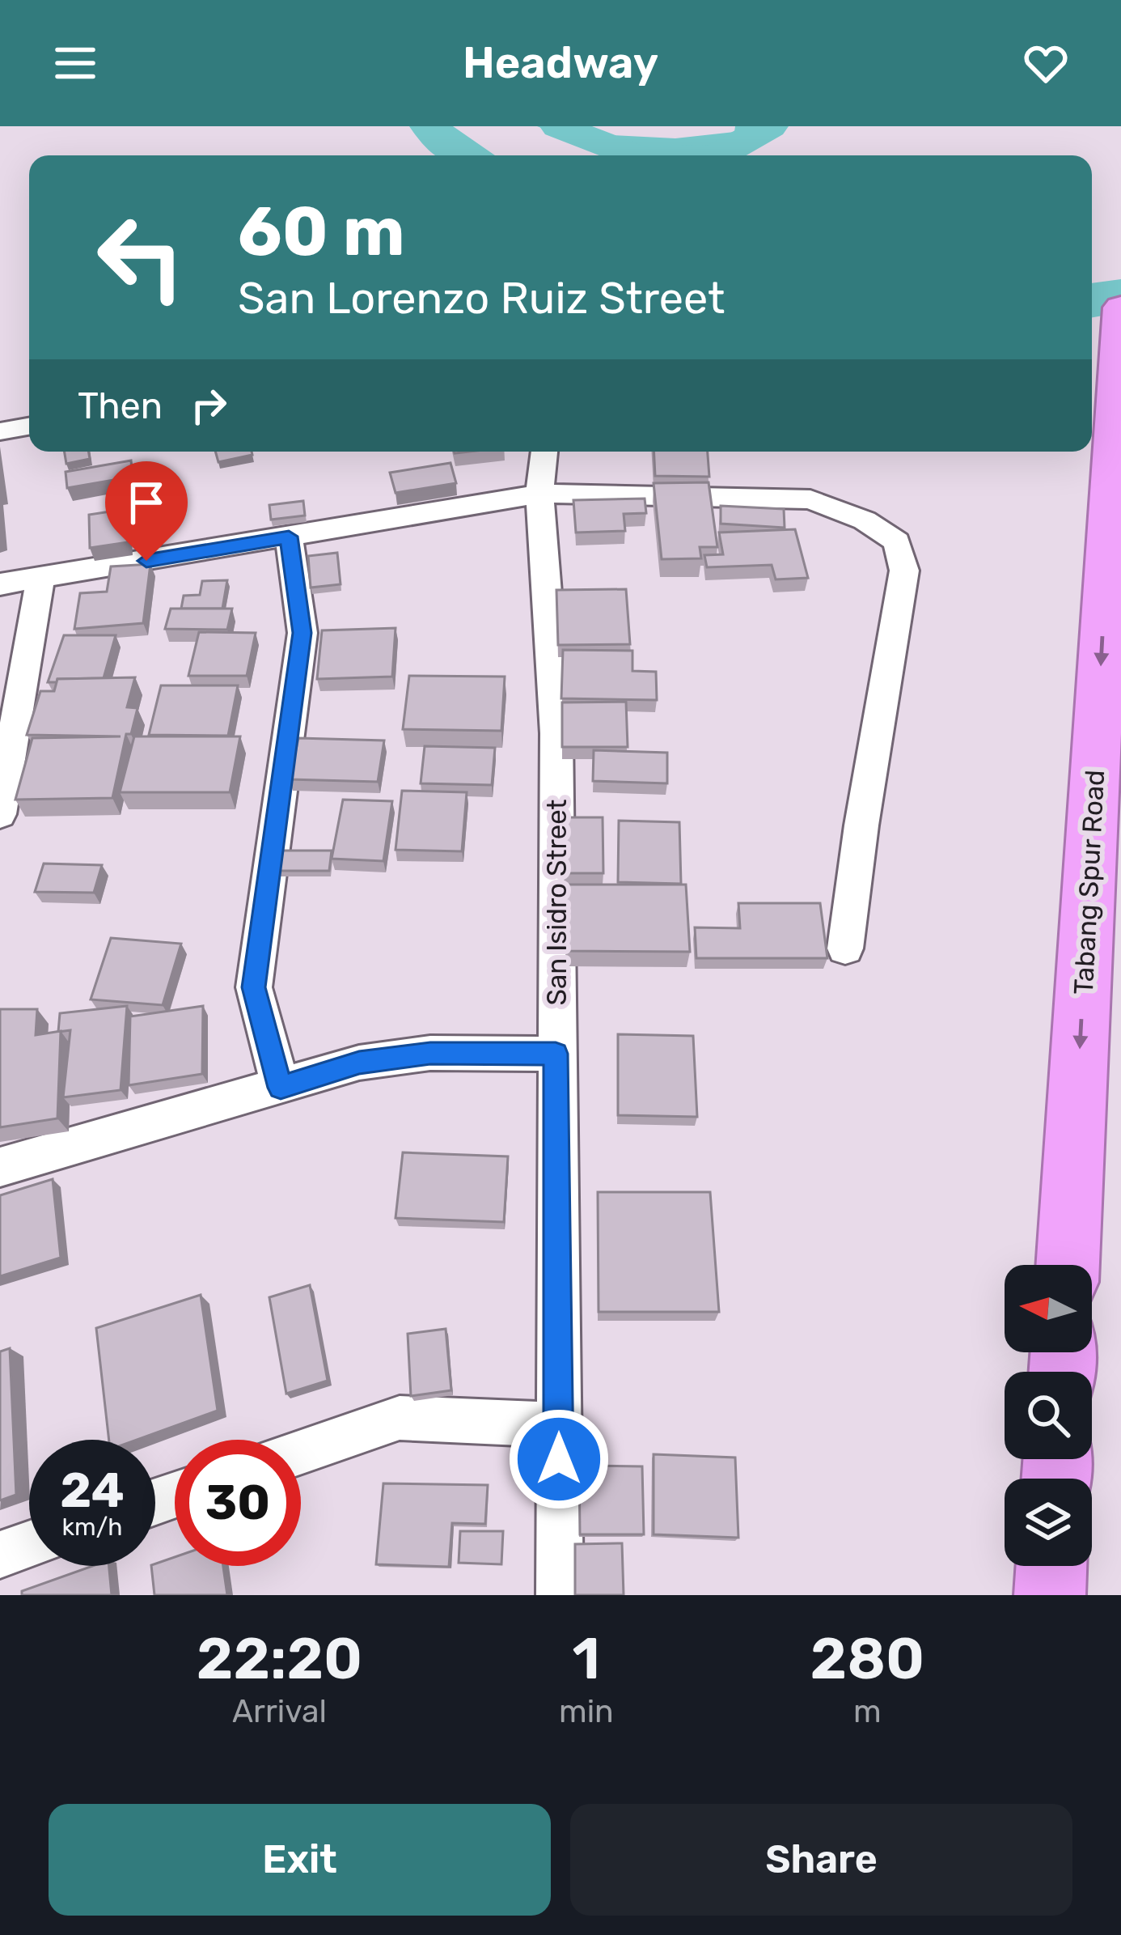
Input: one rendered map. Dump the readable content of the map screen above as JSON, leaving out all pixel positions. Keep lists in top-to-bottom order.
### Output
{
  "streets": {
    "highway": ["Tabang Spur Road"],
    "street": ["San Isidro Street"]
  },
  "one_way": ["Tabang Spur Road"],
  "north": "left",
  "page": {
    "header": "Headway",
    "turn": ["60 m", "San Lorenzo Ruiz Street"],
    "then": "Then",
    "speed": "24 km/h",
    "limit": "30",
    "eta": [
      "22:20",
      "Arrival",
      "1",
      "min",
      "280",
      "m"
    ],
    "buttons": ["Exit", "Share"]
  }
}
